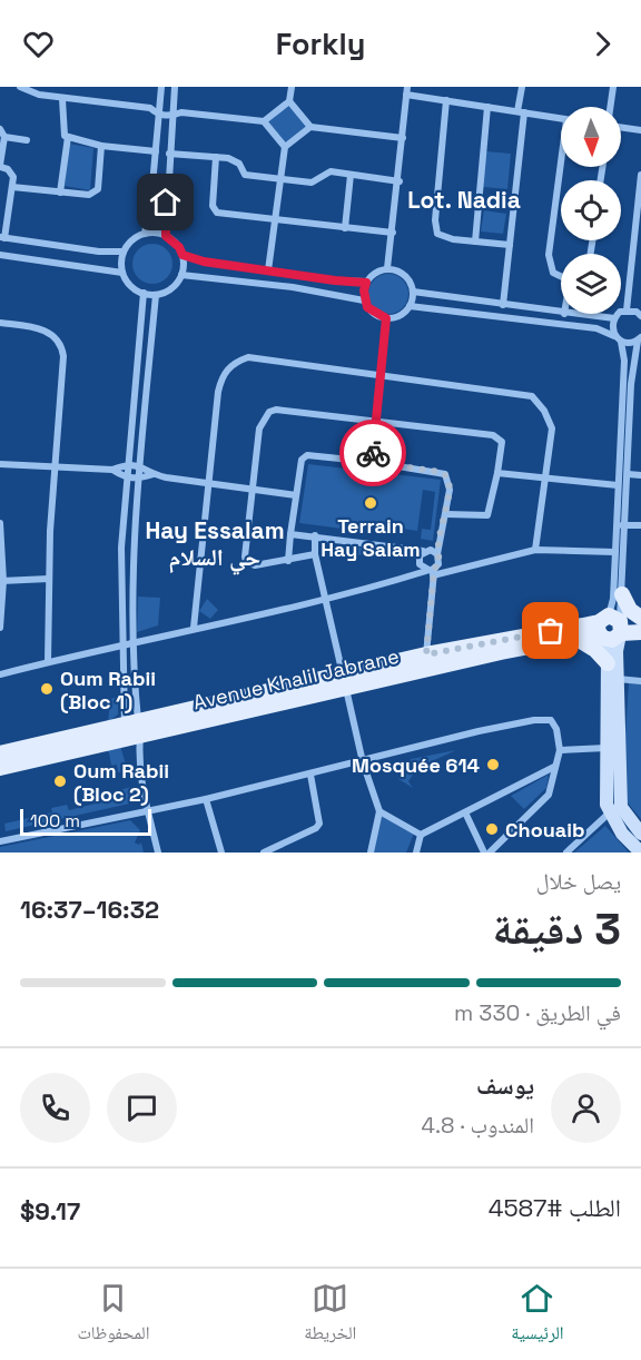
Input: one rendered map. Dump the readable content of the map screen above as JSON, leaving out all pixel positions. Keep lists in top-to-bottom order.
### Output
{
  "streets": {
    "main road": ["Avenue Khalil Jabrane"]
  },
  "districts": ["Lot. Nadia", "Hay Essalam حي السلام"],
  "places": [
    "Terrain Hay Salam",
    "Oum Rabii (Bloc 1)",
    "Mosquée 614",
    "Oum Rabii (Bloc 2)",
    "Chouaib"
  ],
  "scale_bar": "100 m",
  "north": "bottom",
  "page": {
    "header": "Forkly",
    "scale": "100 m",
    "heading": ["3 دقيقة", "يصل خلال", "16:32–16:37"],
    "panel": [
      "يوسف",
      "المندوب · 4.8",
      "الطلب #4587",
      "$9.17"
    ],
    "bar": "في الطريق · 330 m",
    "tabs": ["الرئيسية", "الخريطة", "المحفوظات"]
  }
}
